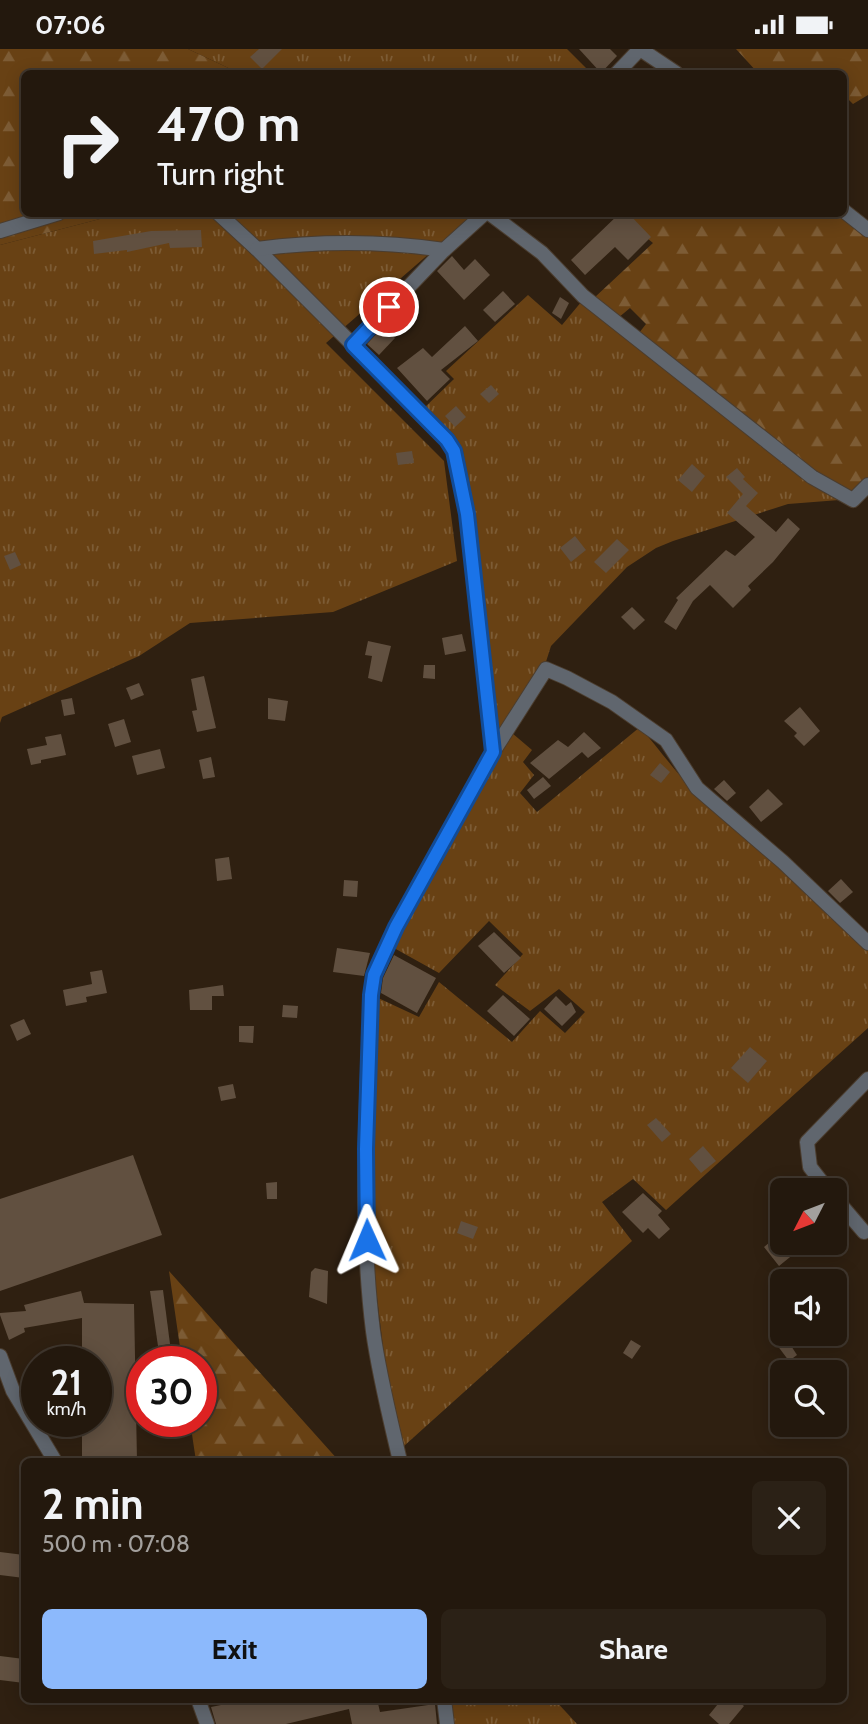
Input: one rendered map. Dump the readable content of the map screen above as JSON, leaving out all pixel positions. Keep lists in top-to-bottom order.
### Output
{
  "north": "bottom left",
  "page": {
    "status": "07:06",
    "turn": ["470 m", "Turn right"],
    "speed": "21 km/h",
    "limit": "30",
    "heading": ["2 min", "500 m · 07:08"],
    "buttons": ["Exit", "Share"]
  }
}
